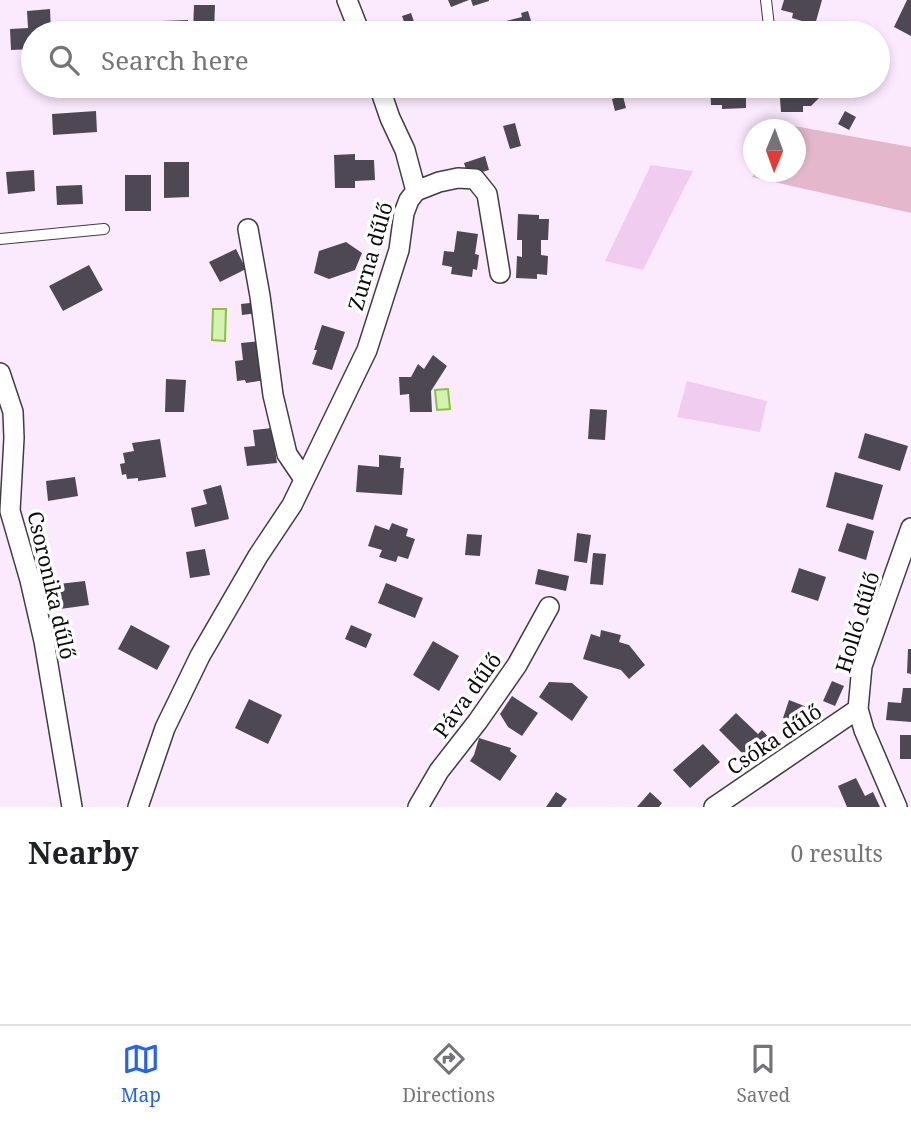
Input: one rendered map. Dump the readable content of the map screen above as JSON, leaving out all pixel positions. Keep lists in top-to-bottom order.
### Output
{
  "streets": {
    "street": [
      "Zurna dűlő",
      "Csoronika dűlő",
      "Holló dűlő",
      "Páva dűlő",
      "Csóka dűlő"
    ]
  },
  "crossings": [
    ["Holló dűlő", "Csóka dűlő"]
  ],
  "north": "bottom",
  "page": {
    "search": "Search here",
    "heading": ["Nearby", "0 results"],
    "nav": ["Map", "Directions", "Saved"]
  }
}
